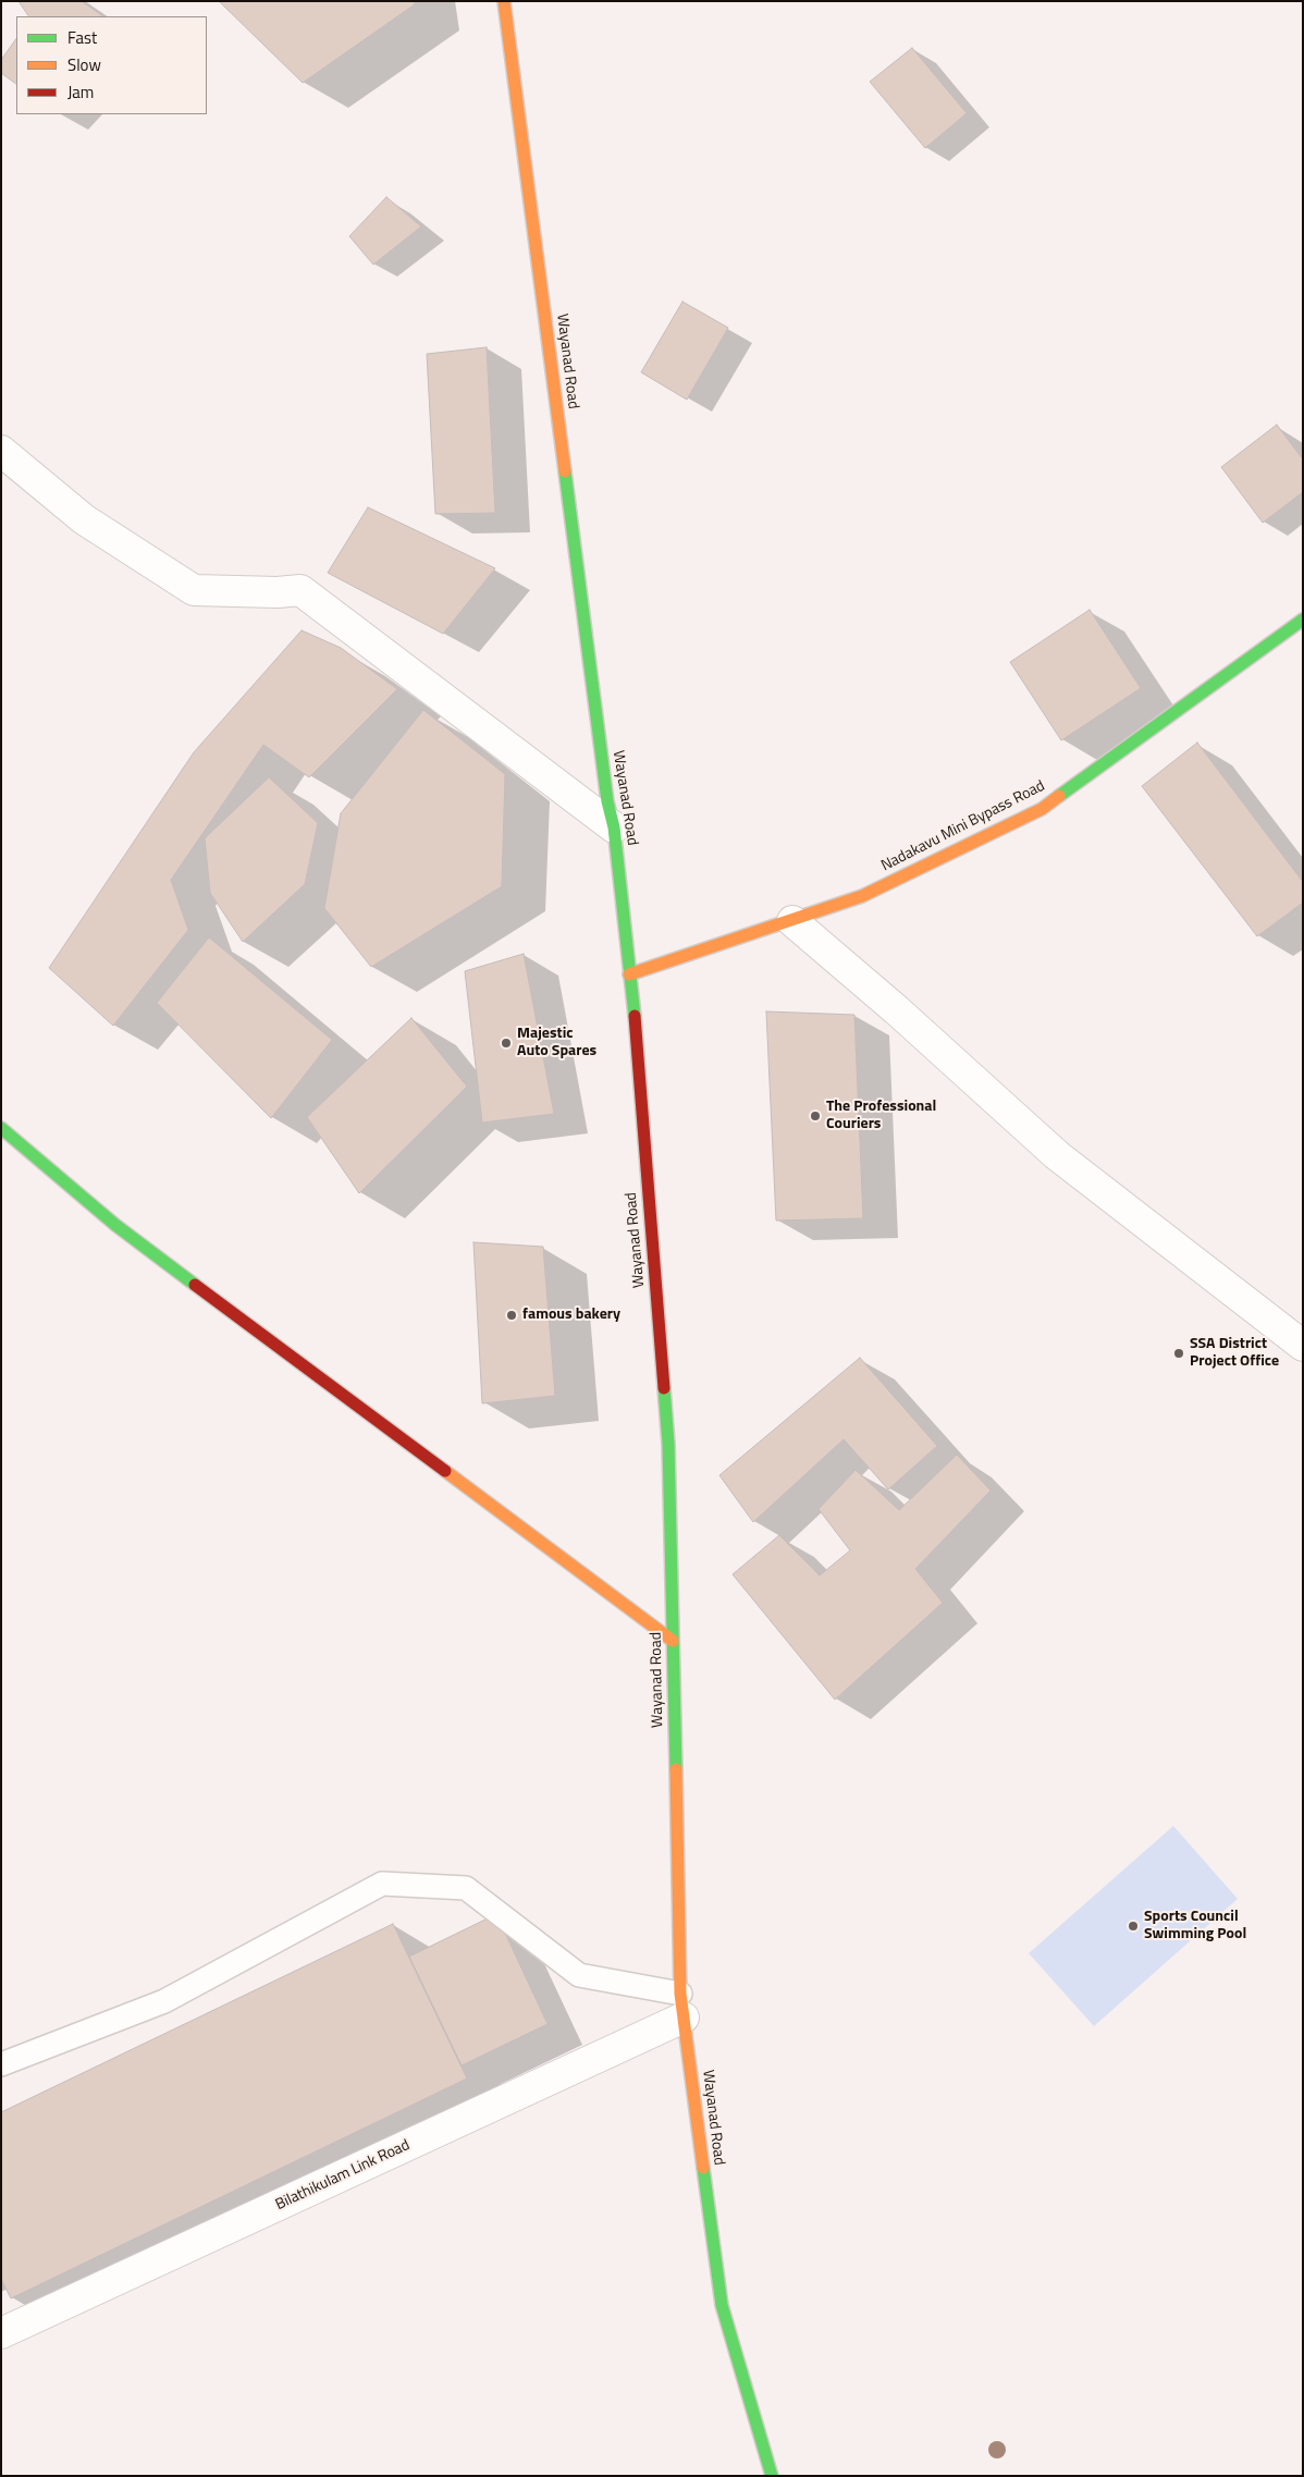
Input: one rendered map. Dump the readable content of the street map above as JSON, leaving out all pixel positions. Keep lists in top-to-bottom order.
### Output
{
  "streets": {
    "main road": ["Wayanad Road", "Nadakavu Mini Bypass Road"],
    "street": ["Bilathikulam Link Road"]
  },
  "crossings": [
    ["Wayanad Road", "Nadakavu Mini Bypass Road"],
    ["Wayanad Road", "Bilathikulam Link Road"]
  ],
  "places": [
    "Majestic Auto Spares",
    "The Professional Couriers",
    "famous bakery",
    "SSA District Project Office",
    "Sports Council Swimming Pool"
  ],
  "legend": ["Fast", "Slow", "Jam"]
}
